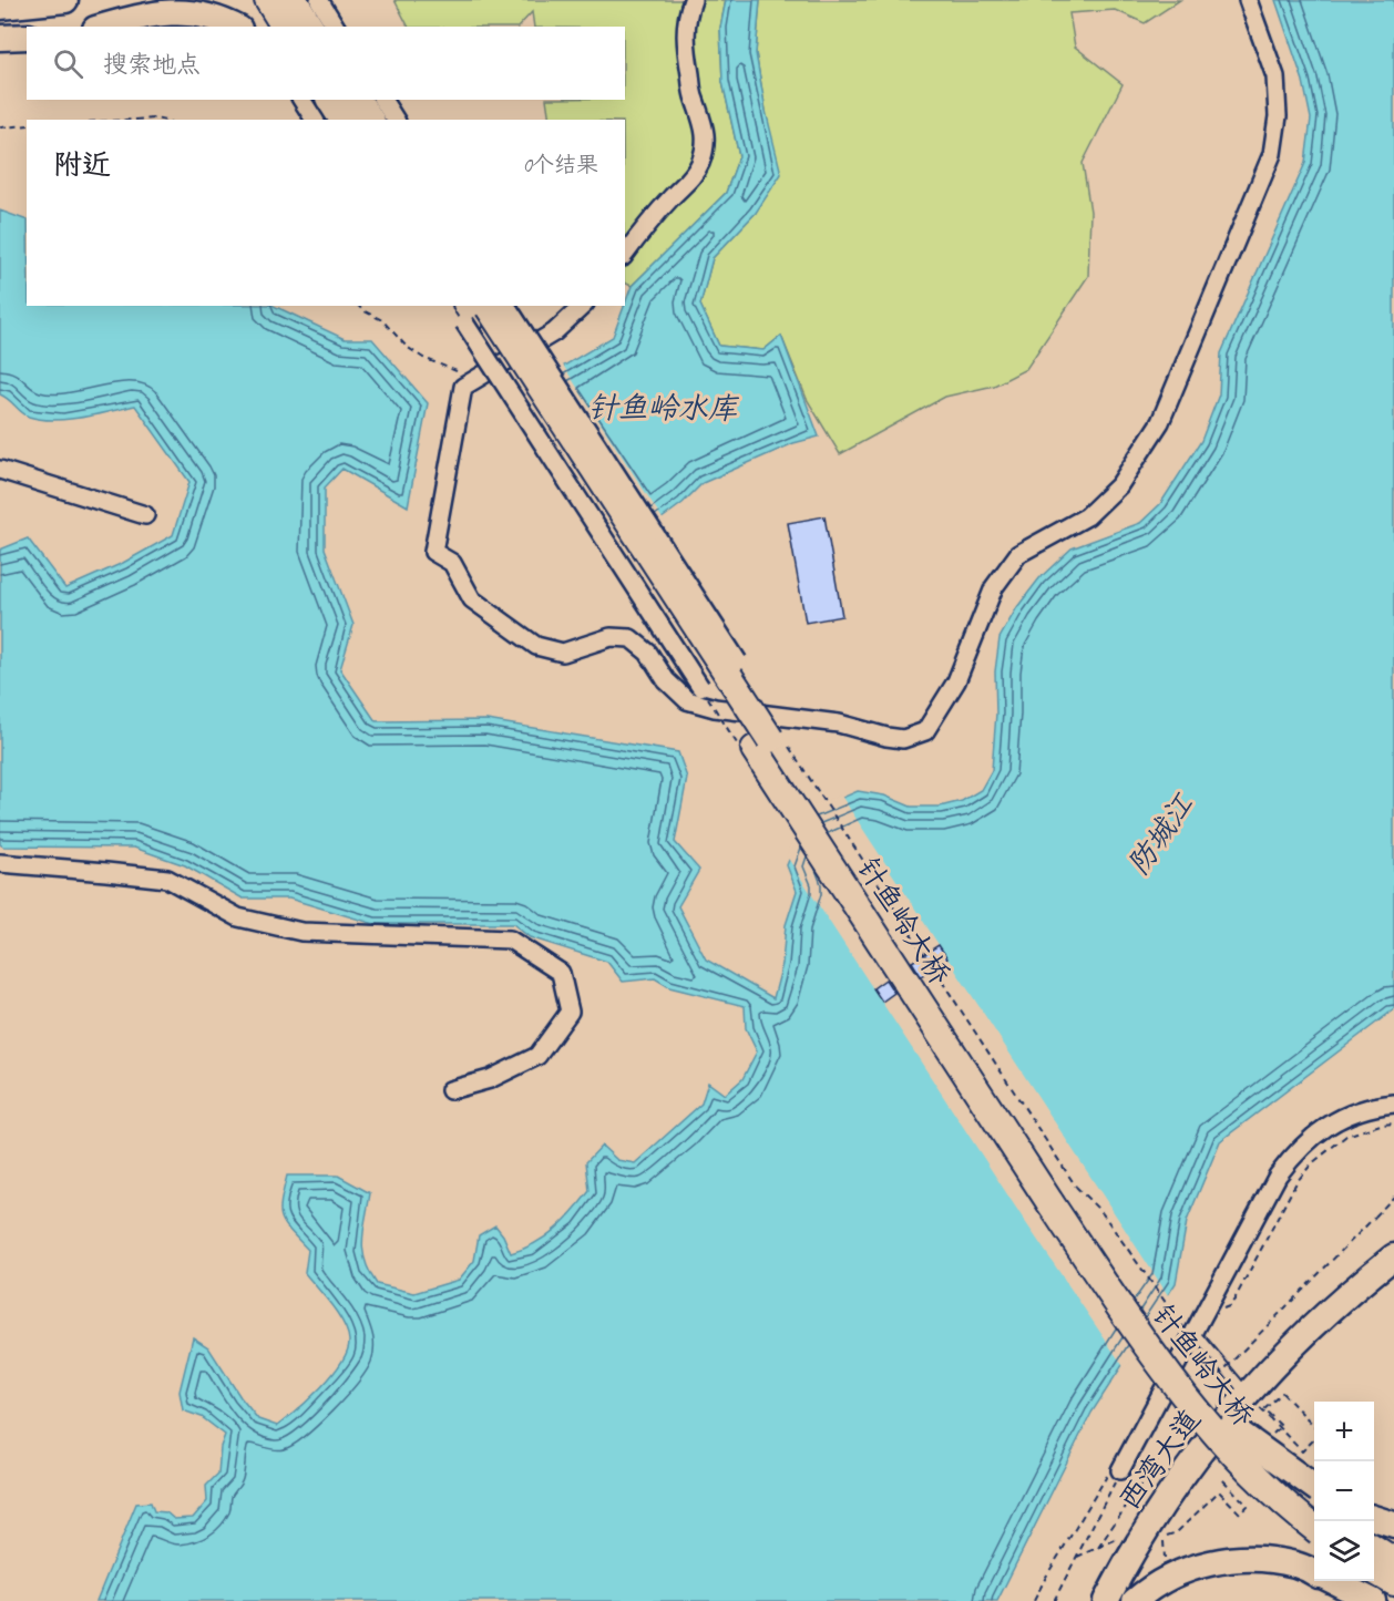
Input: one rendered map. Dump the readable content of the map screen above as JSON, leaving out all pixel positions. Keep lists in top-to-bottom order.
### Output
{
  "streets": {
    "main road": ["针鱼岭大桥", "西湾大道"]
  },
  "crossings": [
    ["针鱼岭大桥", "西湾大道"]
  ],
  "water": ["针鱼岭水库", "防城江"],
  "page": {
    "search": "搜索地点",
    "heading": ["附近", "0个结果"],
    "map_buttons": ["+", "−"]
  }
}
